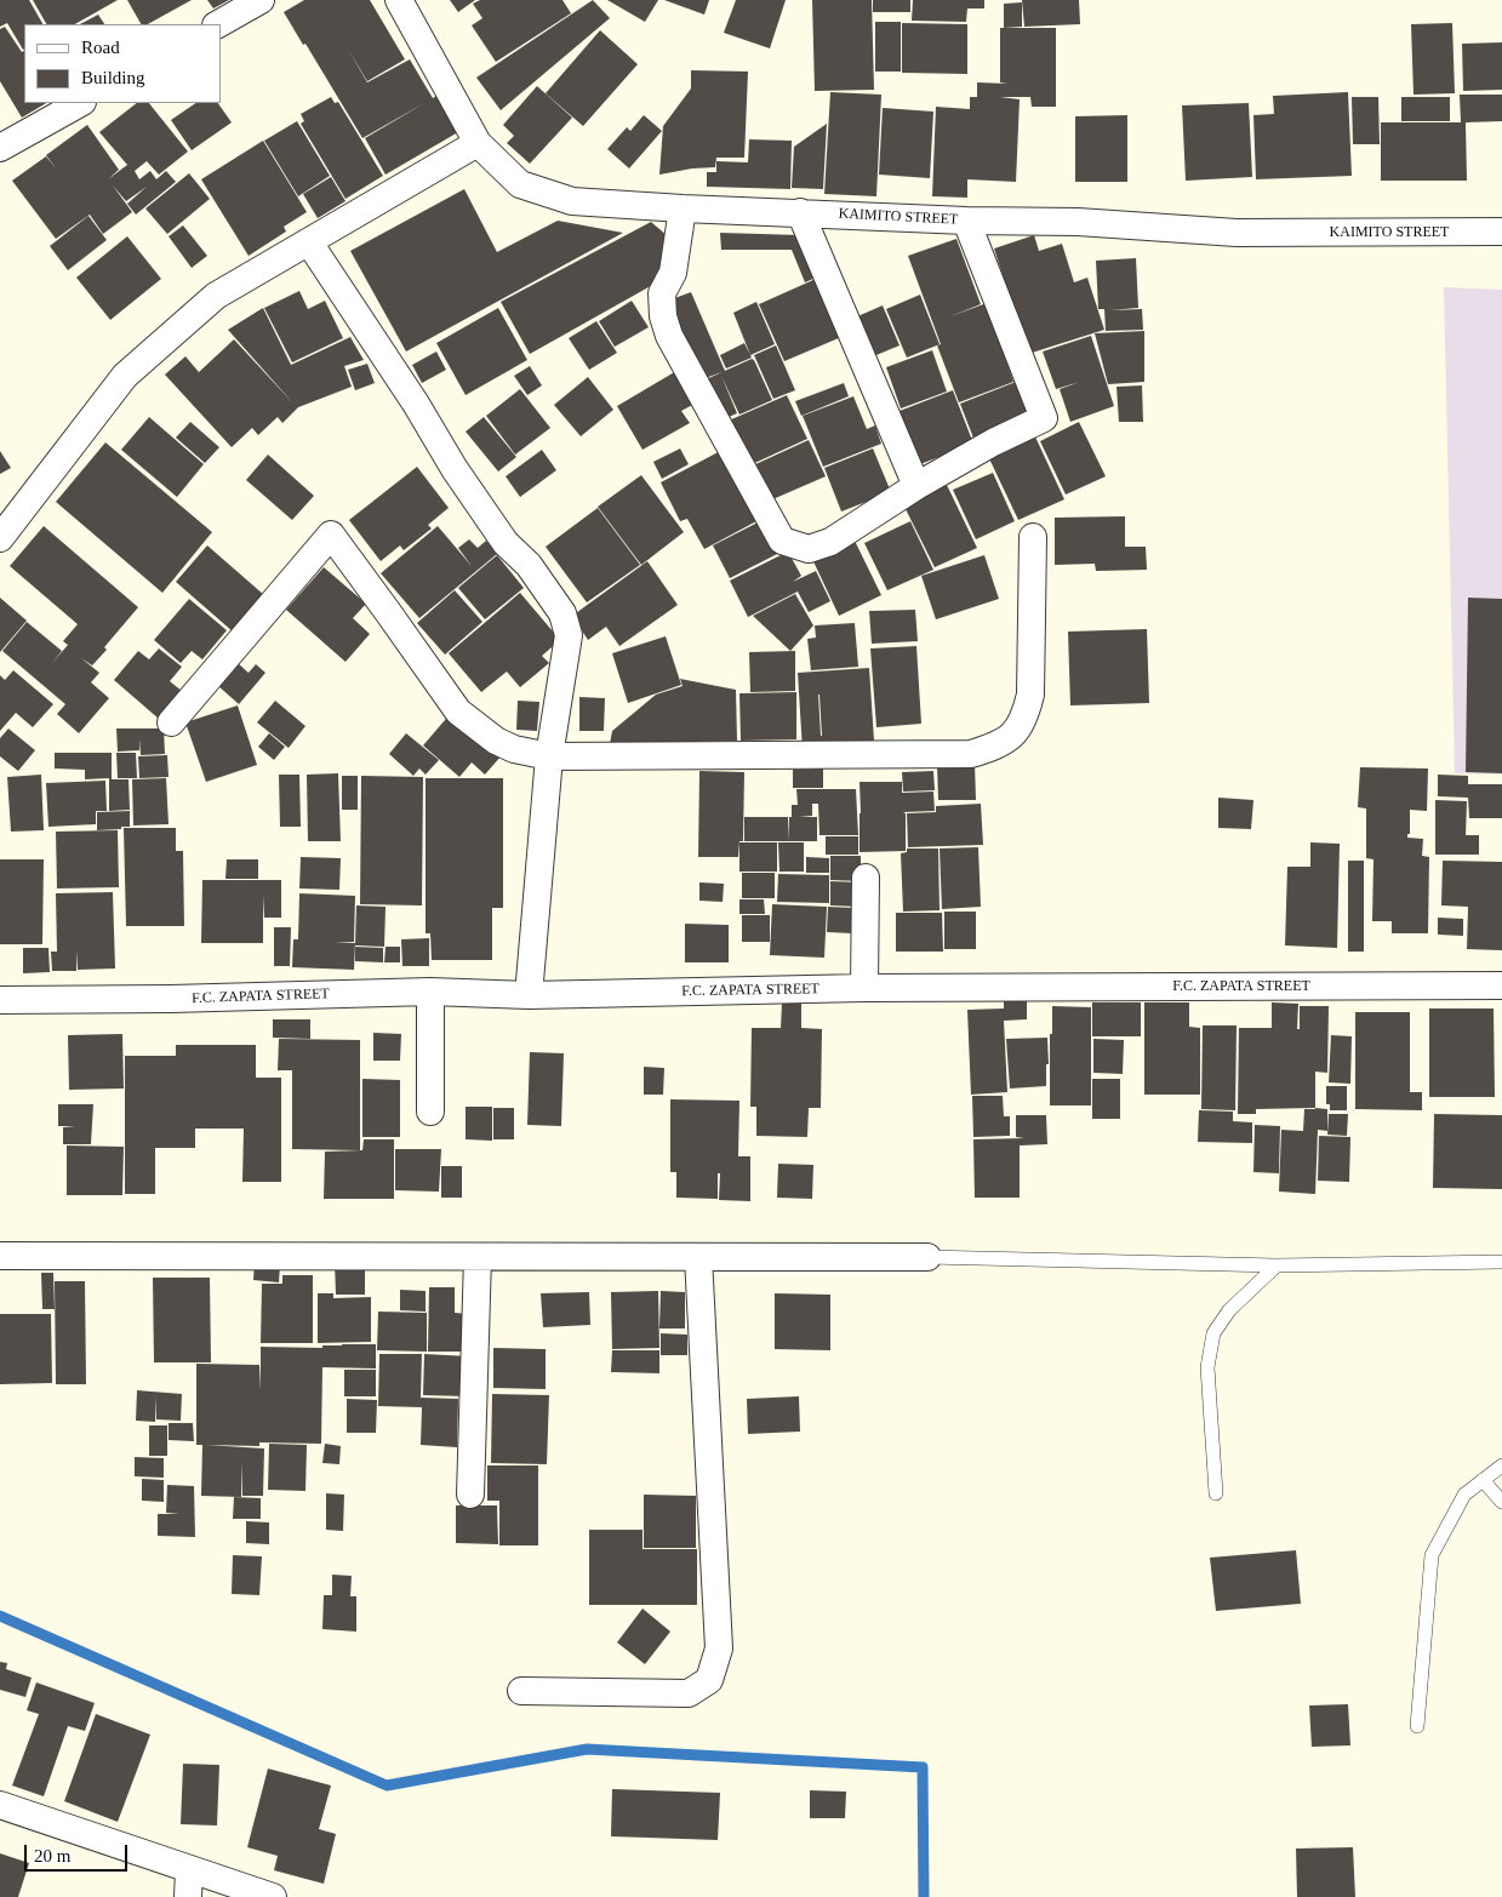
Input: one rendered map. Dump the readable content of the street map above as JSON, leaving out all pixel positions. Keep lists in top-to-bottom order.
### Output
{
  "streets": {
    "street": ["KAIMITO STREET", "F.C. ZAPATA STREET"]
  },
  "legend": ["Road", "Building"],
  "scale_bar": "20 m"
}
